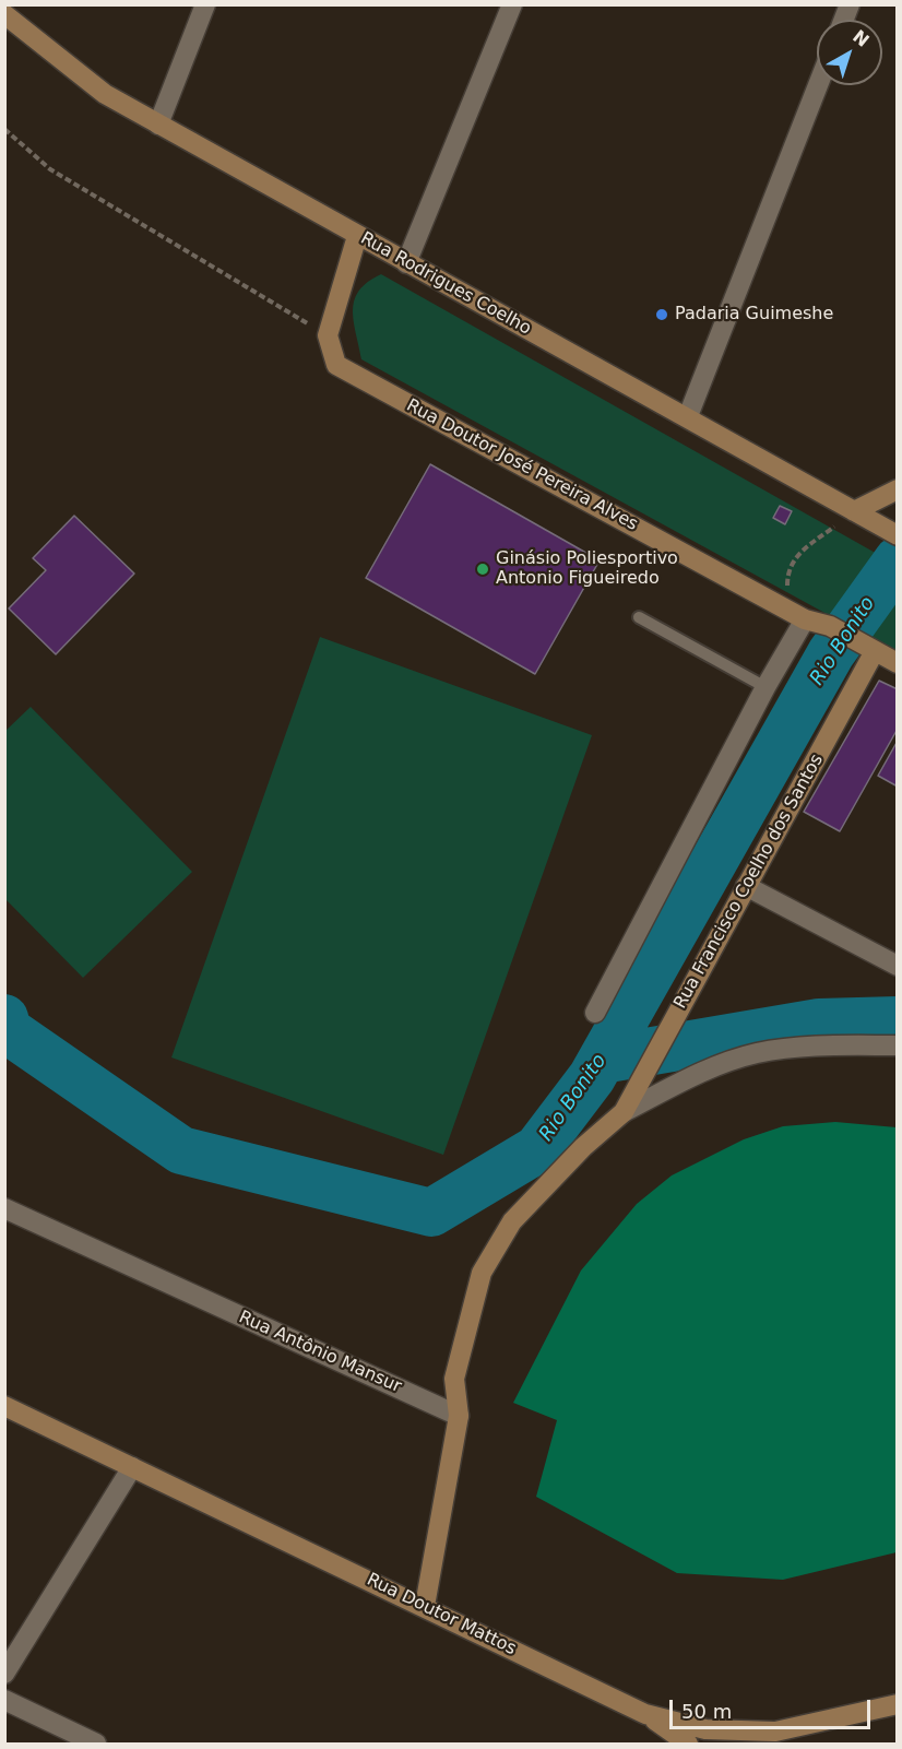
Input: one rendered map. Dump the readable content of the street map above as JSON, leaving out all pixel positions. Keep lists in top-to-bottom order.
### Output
{
  "streets": {
    "main road": [
      "Rua Rodrigues Coelho",
      "Rua Doutor José Pereira Alves",
      "Rua Francisco Coelho dos Santos",
      "Rua Doutor Mattos"
    ],
    "street": ["Rua Antônio Mansur"]
  },
  "crossings": [
    ["Rua Doutor José Pereira Alves", "Rua Francisco Coelho dos Santos"]
  ],
  "water": ["Rio Bonito"],
  "places": ["Padaria Guimeshe", "Ginásio Poliesportivo Antonio Figueiredo"],
  "scale_bar": "50 m",
  "north": "top right"
}
